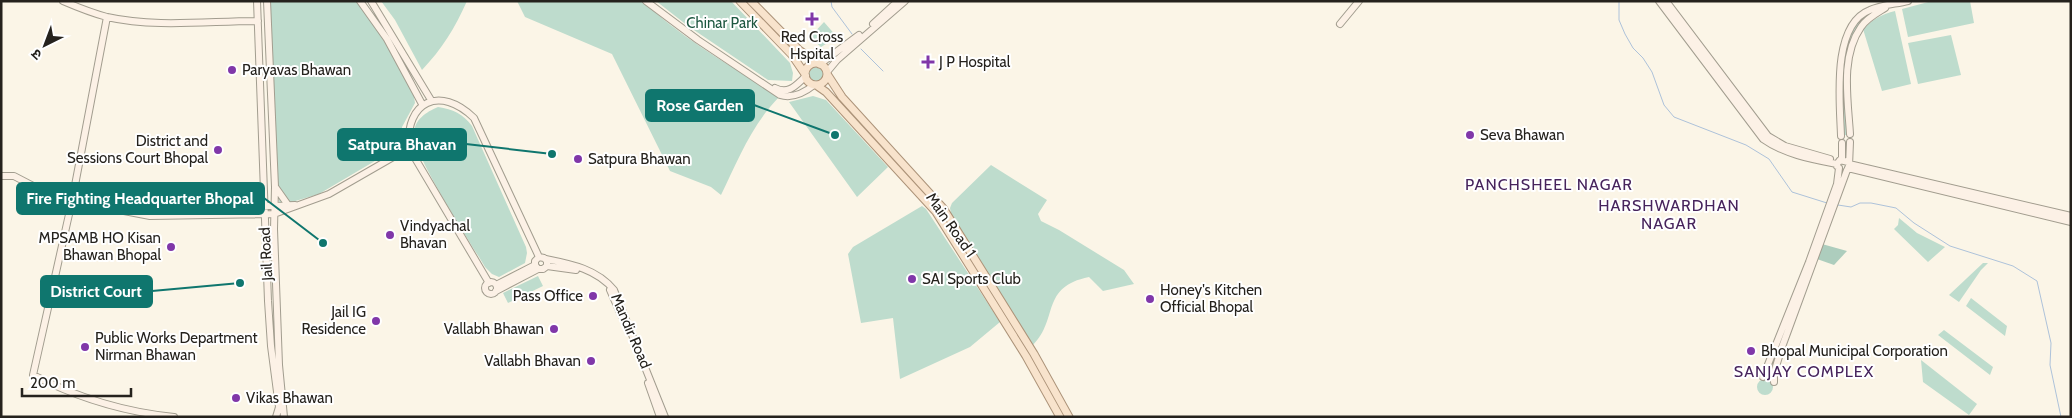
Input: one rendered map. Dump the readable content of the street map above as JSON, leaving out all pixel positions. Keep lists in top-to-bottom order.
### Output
{
  "streets": {
    "main road": ["Main Road 1"],
    "street": ["Jail Road", "Mandir Road"]
  },
  "districts": ["PANCHSHEEL NAGAR", "HARSHWARDHAN NAGAR", "SANJAY COMPLEX"],
  "parks": ["Chinar Park"],
  "places": {
    "health": ["Red Cross Hspital", "J P Hospital"],
    "other": [
      "Paryavas Bhawan",
      "Rose Garden",
      "Seva Bhawan",
      "District and Sessions Court Bhopal",
      "Satpura Bhavan",
      "Satpura Bhawan",
      "Vindyachal Bhavan",
      "Fire Fighting Headquarter Bhopal",
      "MPSAMB HO Kisan Bhawan Bhopal",
      "SAI Sports Club",
      "District Court",
      "Pass Office",
      "Honey's Kitchen Official Bhopal",
      "Jail IG Residence",
      "Vallabh Bhawan",
      "Public Works Department Nirman Bhawan",
      "Bhopal Municipal Corporation",
      "Vallabh Bhavan",
      "Vikas Bhawan"
    ]
  },
  "scale_bar": "200 m",
  "north": "bottom left"
}
